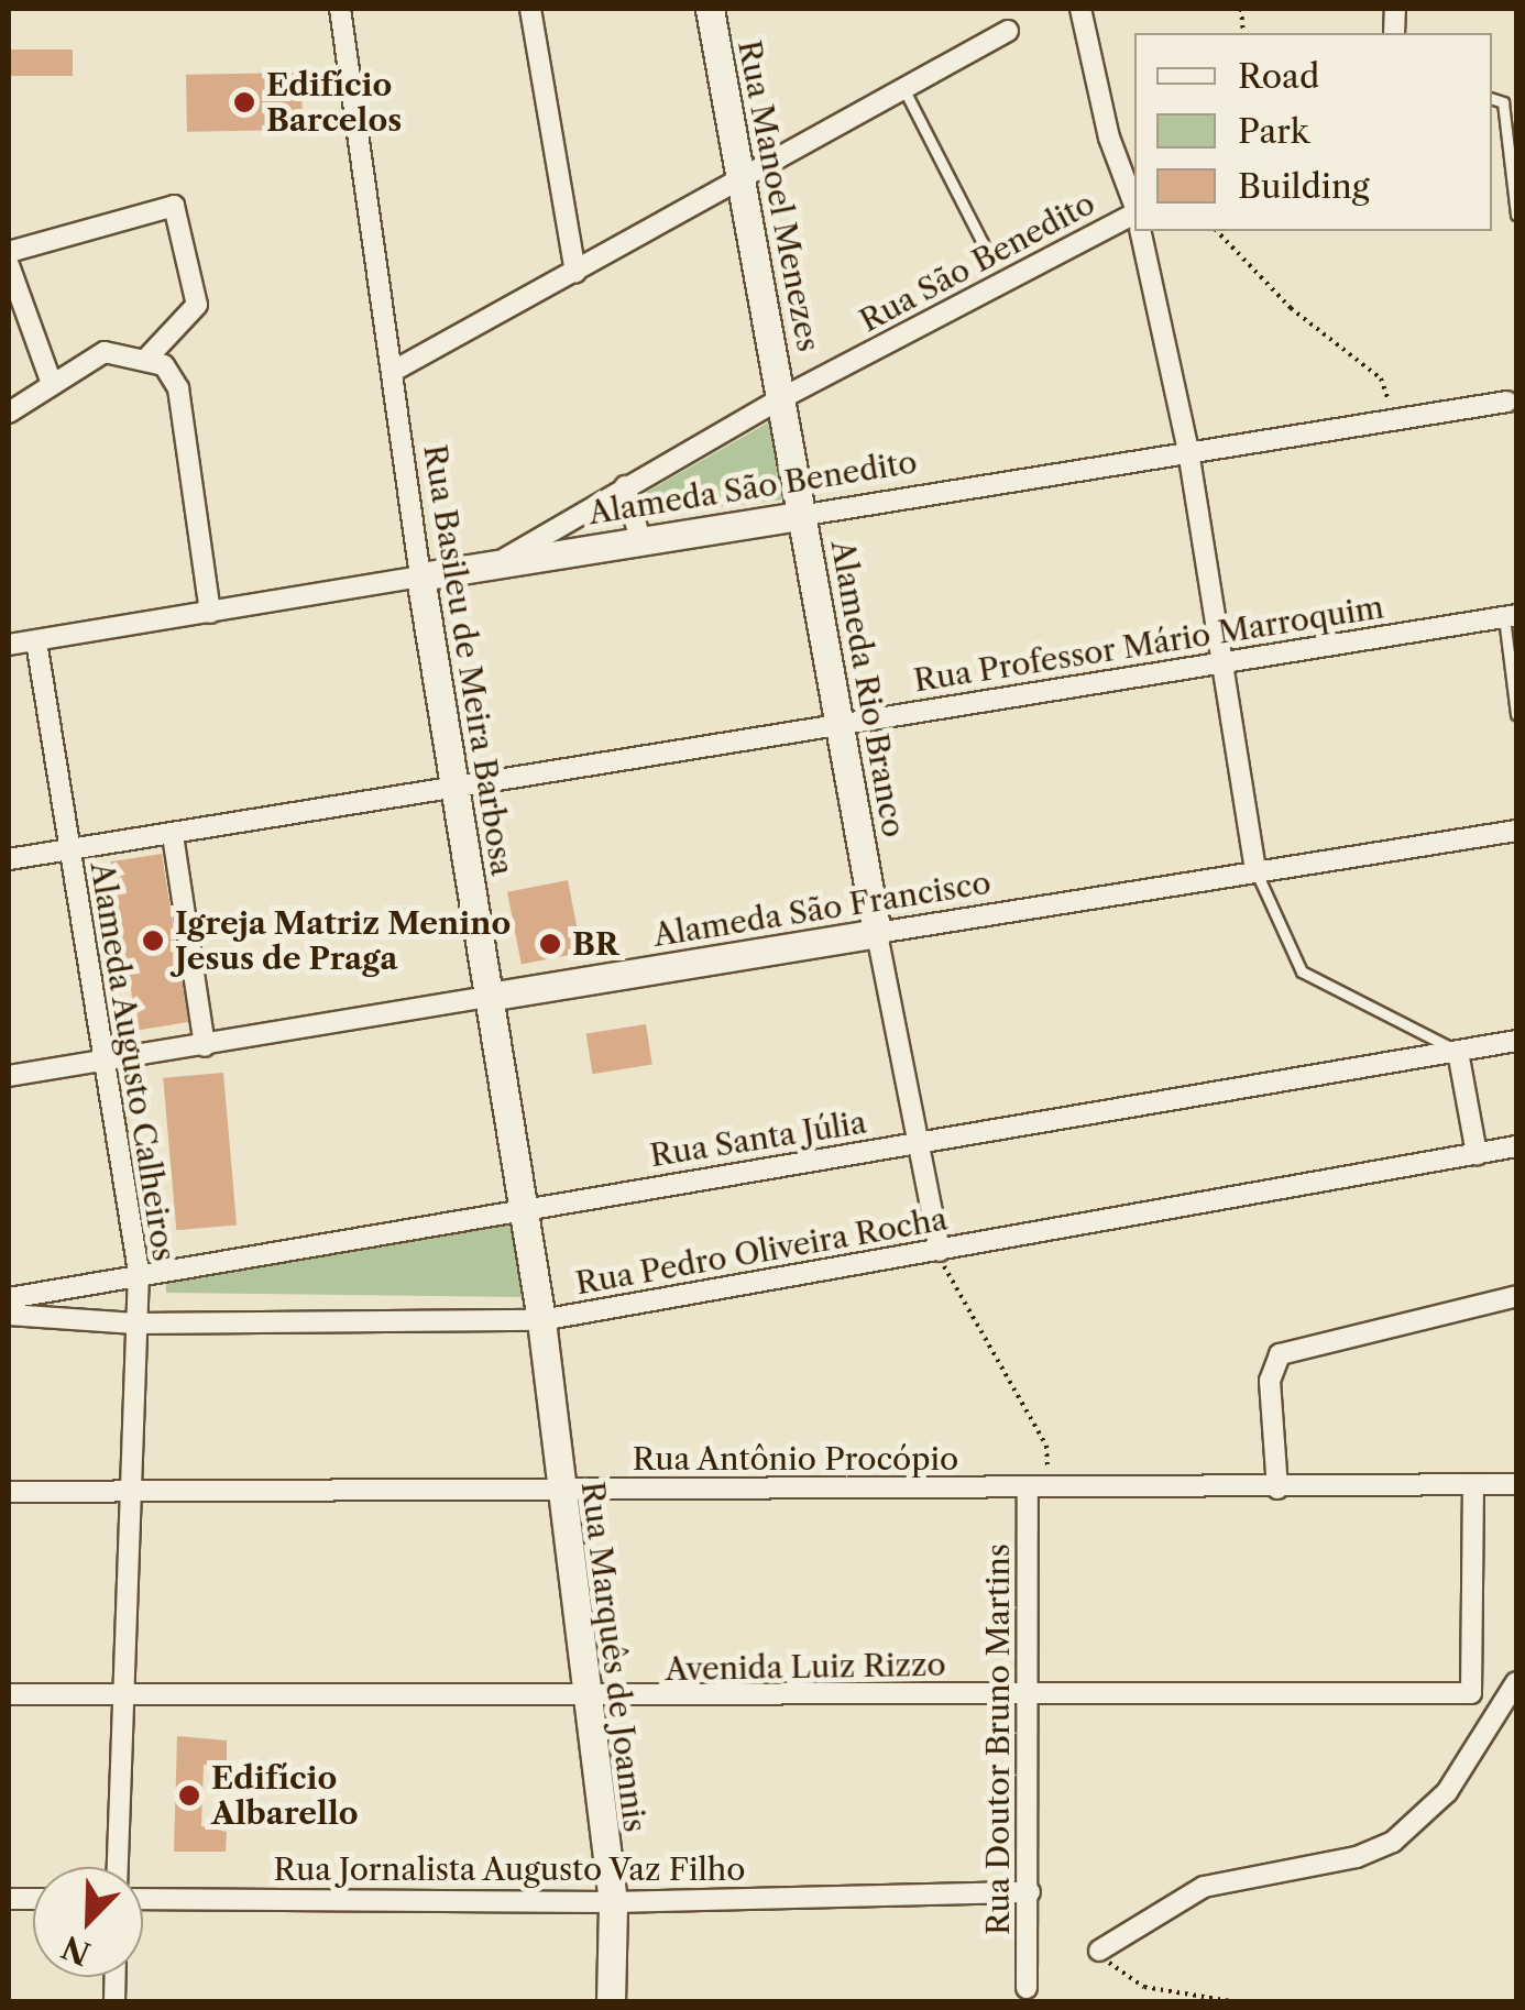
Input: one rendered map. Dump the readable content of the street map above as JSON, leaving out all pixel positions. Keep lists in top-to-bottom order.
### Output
{
  "streets": {
    "street": [
      "Rua Manoel Menezes",
      "Rua São Benedito",
      "Alameda São Benedito",
      "Rua Professor Mário Marroquim",
      "Rua Basileu de Meira Barbosa",
      "Alameda Rio Branco",
      "Alameda São Francisco",
      "Alameda Augusto Calheiros",
      "Rua Santa Júlia",
      "Rua Pedro Oliveira Rocha",
      "Rua Antônio Procópio",
      "Rua Marquês de Joannis",
      "Avenida Luiz Rizzo",
      "Rua Doutor Bruno Martins",
      "Rua Jornalista Augusto Vaz Filho"
    ]
  },
  "crossings": [
    ["Rua Manoel Menezes", "Rua São Benedito"],
    ["Rua Manoel Menezes", "Alameda Rio Branco"],
    ["Rua São Benedito", "Alameda São Benedito"],
    ["Rua São Benedito", "Alameda Rio Branco"],
    ["Alameda São Benedito", "Rua Basileu de Meira Barbosa"],
    ["Alameda São Benedito", "Alameda Rio Branco"],
    ["Alameda São Benedito", "Alameda Augusto Calheiros"],
    ["Rua Professor Mário Marroquim", "Rua Basileu de Meira Barbosa"],
    ["Rua Professor Mário Marroquim", "Alameda Rio Branco"],
    ["Rua Professor Mário Marroquim", "Alameda Augusto Calheiros"],
    ["Rua Basileu de Meira Barbosa", "Alameda São Francisco"],
    ["Rua Basileu de Meira Barbosa", "Rua Santa Júlia"],
    ["Rua Basileu de Meira Barbosa", "Rua Pedro Oliveira Rocha"],
    ["Rua Basileu de Meira Barbosa", "Rua Marquês de Joannis"],
    ["Alameda Rio Branco", "Alameda São Francisco"],
    ["Alameda Rio Branco", "Rua Santa Júlia"],
    ["Alameda Rio Branco", "Rua Pedro Oliveira Rocha"],
    ["Alameda São Francisco", "Alameda Augusto Calheiros"],
    ["Alameda Augusto Calheiros", "Rua Santa Júlia"],
    ["Alameda Augusto Calheiros", "Rua Pedro Oliveira Rocha"],
    ["Alameda Augusto Calheiros", "Rua Antônio Procópio"],
    ["Alameda Augusto Calheiros", "Avenida Luiz Rizzo"],
    ["Rua Pedro Oliveira Rocha", "Rua Marquês de Joannis"],
    ["Rua Antônio Procópio", "Rua Marquês de Joannis"],
    ["Rua Antônio Procópio", "Avenida Luiz Rizzo"],
    ["Rua Antônio Procópio", "Rua Doutor Bruno Martins"],
    ["Rua Marquês de Joannis", "Avenida Luiz Rizzo"],
    ["Rua Marquês de Joannis", "Rua Jornalista Augusto Vaz Filho"],
    ["Avenida Luiz Rizzo", "Rua Doutor Bruno Martins"],
    ["Rua Doutor Bruno Martins", "Rua Jornalista Augusto Vaz Filho"]
  ],
  "places": [
    "Edifício Barcelos",
    "Igreja Matriz Menino Jesus de Praga",
    "BR",
    "Edifício Albarello"
  ],
  "legend": ["Road", "Park", "Building"],
  "north": "bottom left"
}
